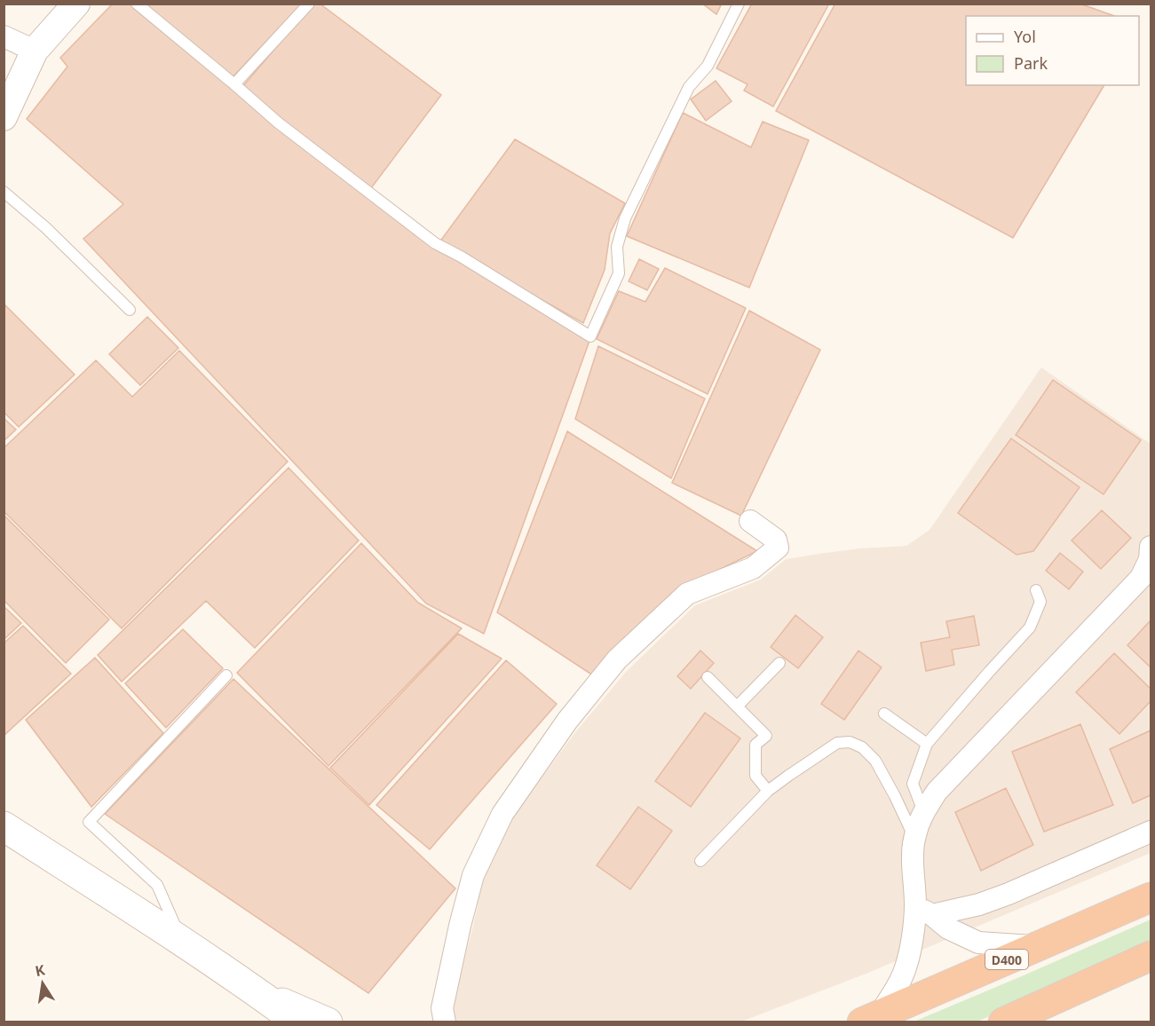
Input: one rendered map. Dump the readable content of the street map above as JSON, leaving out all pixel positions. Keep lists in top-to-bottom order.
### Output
{
  "streets": {
    "highway": ["D400"]
  },
  "legend": ["Yol", "Park"],
  "north": "top"
}
